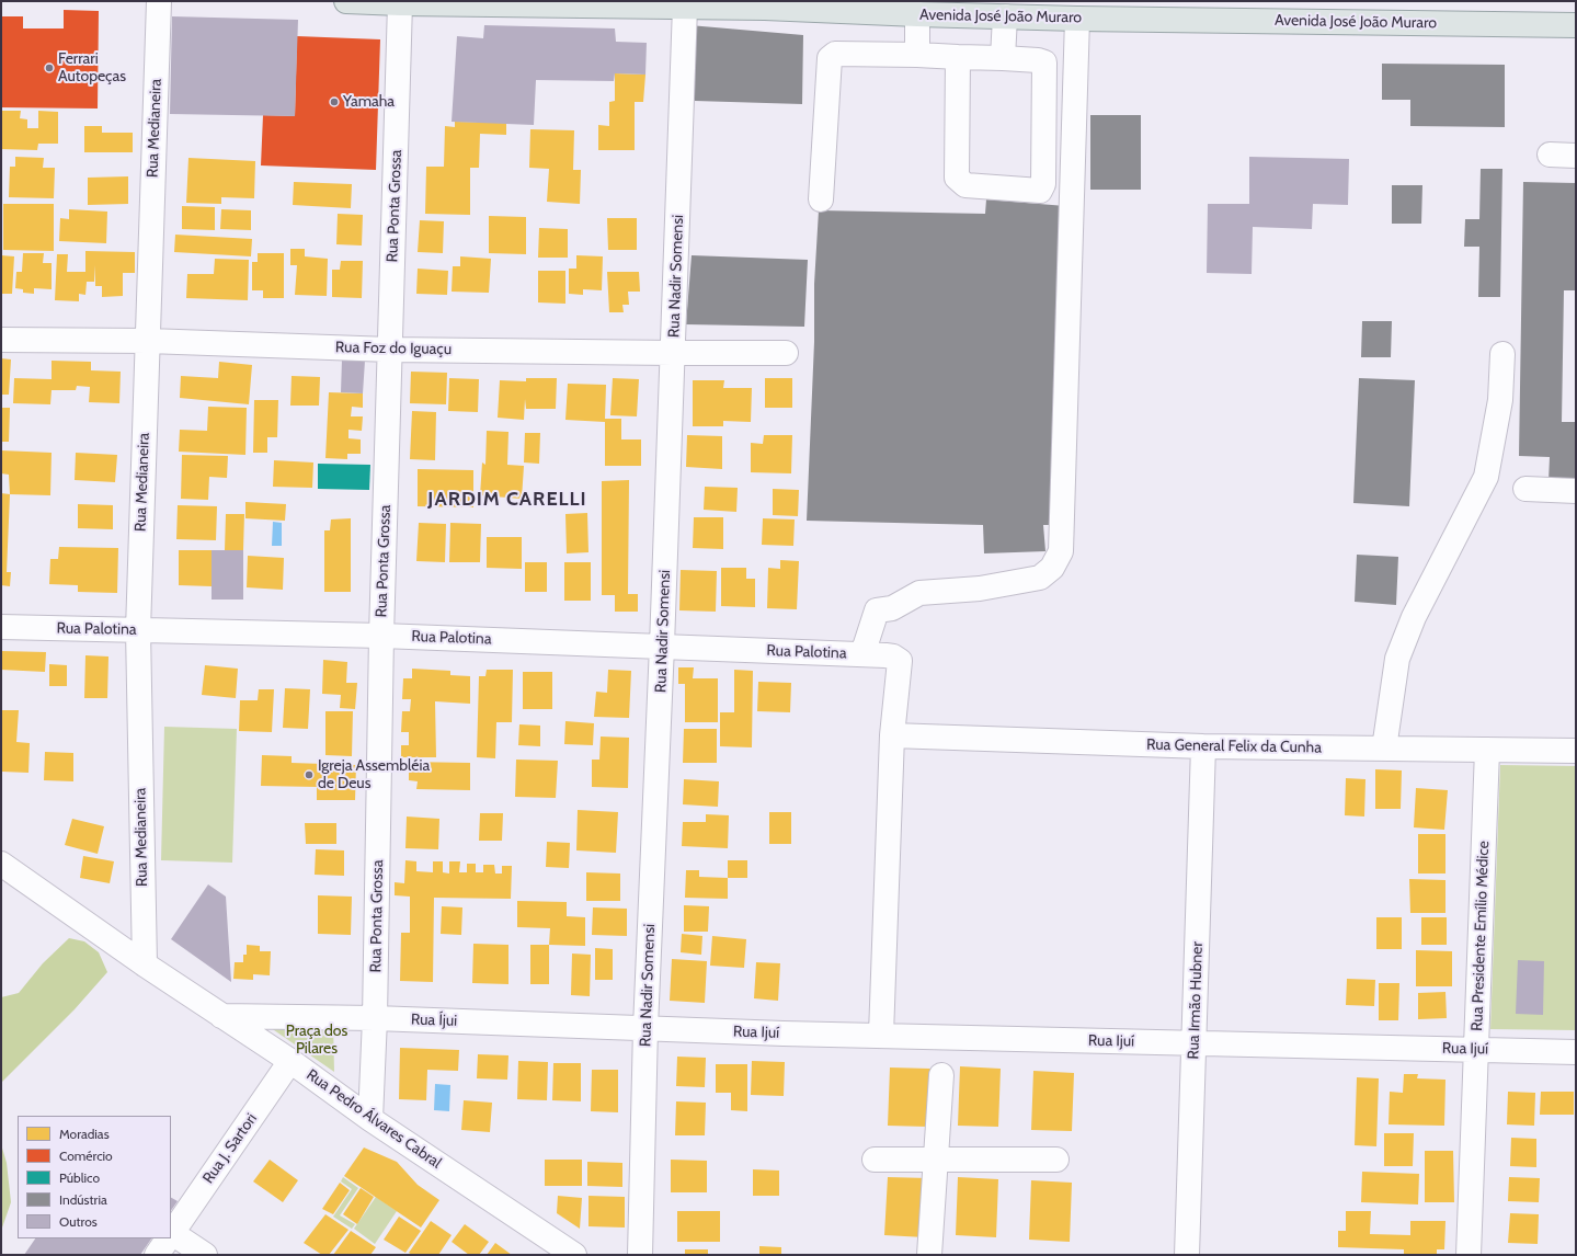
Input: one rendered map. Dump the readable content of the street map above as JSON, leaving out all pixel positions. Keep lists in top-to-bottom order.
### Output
{
  "streets": {
    "main road": ["Avenida José João Muraro"],
    "street": [
      "Rua Medianeira",
      "Rua Ponta Grossa",
      "Rua Nadir Somensi",
      "Rua Foz do Iguaçu",
      "Rua Palotina",
      "Rua General Felix da Cunha",
      "Rua Presidente Emílio Médice",
      "Rua Irmão Hubner",
      "Rua Íjui",
      "Rua Ijuí",
      "Rua Pedro Álvares Cabral",
      "Rua J. Sartori"
    ]
  },
  "crossings": [
    ["Avenida José João Muraro", "Rua Ponta Grossa"],
    ["Avenida José João Muraro", "Rua Nadir Somensi"],
    ["Rua Medianeira", "Rua Foz do Iguaçu"],
    ["Rua Medianeira", "Rua Palotina"],
    ["Rua Medianeira", "Rua Pedro Álvares Cabral"],
    ["Rua Ponta Grossa", "Rua Foz do Iguaçu"],
    ["Rua Ponta Grossa", "Rua Palotina"],
    ["Rua Ponta Grossa", "Rua Íjui"],
    ["Rua Ponta Grossa", "Rua Pedro Álvares Cabral"],
    ["Rua Nadir Somensi", "Rua Foz do Iguaçu"],
    ["Rua Nadir Somensi", "Rua Palotina"],
    ["Rua Nadir Somensi", "Rua Íjui"],
    ["Rua Nadir Somensi", "Rua Ijuí"],
    ["Rua Palotina", "Rua General Felix da Cunha"],
    ["Rua General Felix da Cunha", "Rua Presidente Emílio Médice"],
    ["Rua General Felix da Cunha", "Rua Irmão Hubner"],
    ["Rua Presidente Emílio Médice", "Rua Ijuí"],
    ["Rua Irmão Hubner", "Rua Ijuí"],
    ["Rua Íjui", "Rua Ijuí"],
    ["Rua Íjui", "Rua Pedro Álvares Cabral"],
    ["Rua Pedro Álvares Cabral", "Rua J. Sartori"]
  ],
  "districts": ["JARDIM CARELLI"],
  "parks": ["Praça dos Pilares"],
  "places": ["Ferrari Autopeças", "Yamaha", "Igreja Assembléia de Deus"],
  "legend": [
    "Moradias",
    "Comércio",
    "Público",
    "Indústria",
    "Outros"
  ]
}
